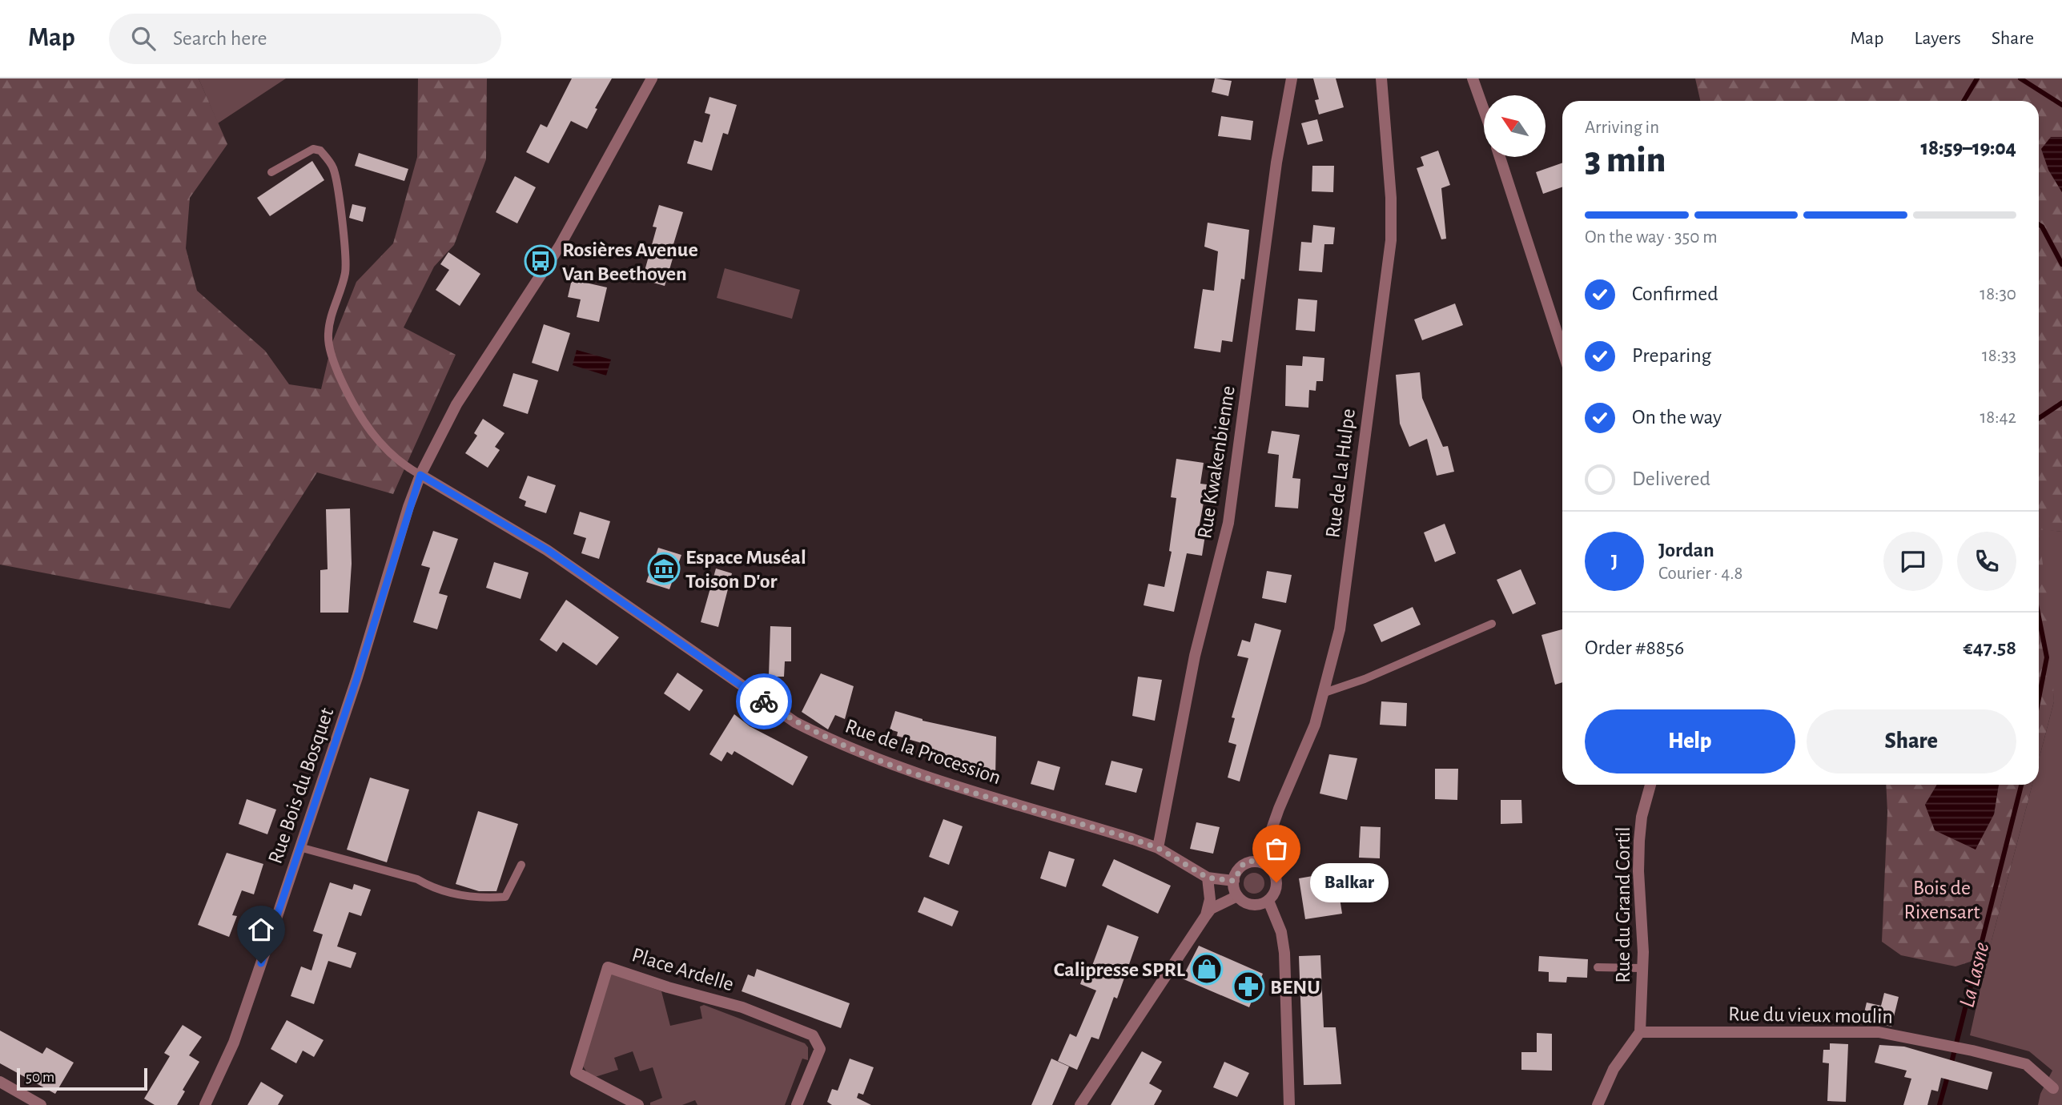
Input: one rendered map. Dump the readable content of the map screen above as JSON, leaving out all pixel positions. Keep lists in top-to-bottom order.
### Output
{
  "streets": {
    "street": [
      "Rue Kwakenbienne",
      "Rue de La Hulpe",
      "Rue de la Procession",
      "Rue Bois du Bosquet",
      "Rue du Grand Cortil",
      "Place Ardelle",
      "Rue du vieux moulin"
    ]
  },
  "crossings": [
    ["Rue Kwakenbienne", "Rue de la Procession"],
    ["Rue de La Hulpe", "Rue de la Procession"],
    ["Rue de la Procession", "Rue Bois du Bosquet"],
    ["Rue du Grand Cortil", "Rue du vieux moulin"]
  ],
  "water": ["La Lasne"],
  "parks": ["Bois de Rixensart"],
  "places": {
    "bus stop": ["Rosières Avenue Van Beethoven"],
    "museum": ["Espace Muséal Toison D'or"],
    "other": ["Balkar"],
    "shop": ["Calipresse SPRL"],
    "pharmacy": ["BENU"]
  },
  "scale_bar": "50 m",
  "north": "top left",
  "page": {
    "header": "Map",
    "search": "Search here",
    "nav": ["Map", "Layers", "Share"],
    "heading": ["3 min", "Arriving in", "18:59–19:04"],
    "panel": [
      "Jordan",
      "Courier · 4.8",
      "Order #8856",
      "€47.58"
    ],
    "bar": "On the way · 350 m",
    "list": [
      ["Confirmed", "18:30"],
      ["Preparing", "18:33"],
      ["On the way", "18:42"],
      "Delivered"
    ],
    "round": "J",
    "buttons": ["Help", "Share"],
    "bubble": "Balkar",
    "scale": "50 m"
  }
}
